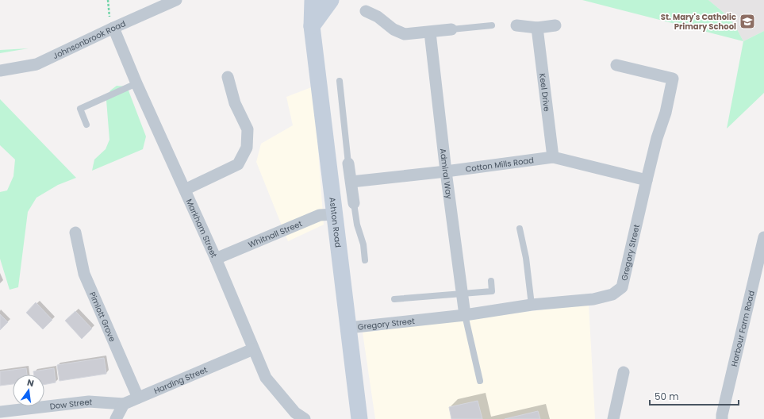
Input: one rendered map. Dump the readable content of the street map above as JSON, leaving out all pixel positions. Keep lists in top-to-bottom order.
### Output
{
  "streets": {
    "main road": ["Ashton Road"],
    "street": [
      "Johnsonbrook Road",
      "Keel Drive",
      "Cotton Mills Road",
      "Admiral Way",
      "Markham Street",
      "Whitnall Street",
      "Gregory Street",
      "Pimlott Grove",
      "Harbour Farm Road",
      "Harding Street",
      "Dow Street"
    ]
  },
  "crossings": [
    ["Johnsonbrook Road", "Markham Street"],
    ["Keel Drive", "Cotton Mills Road"],
    ["Cotton Mills Road", "Admiral Way"],
    ["Cotton Mills Road", "Gregory Street"],
    ["Admiral Way", "Gregory Street"],
    ["Ashton Road", "Whitnall Street"],
    ["Ashton Road", "Gregory Street"],
    ["Markham Street", "Whitnall Street"],
    ["Markham Street", "Harding Street"],
    ["Pimlott Grove", "Harding Street"],
    ["Harding Street", "Dow Street"]
  ],
  "places": {
    "school or university": ["St. Mary's Catholic Primary School"]
  },
  "scale_bar": "50 m",
  "north": "top"
}
